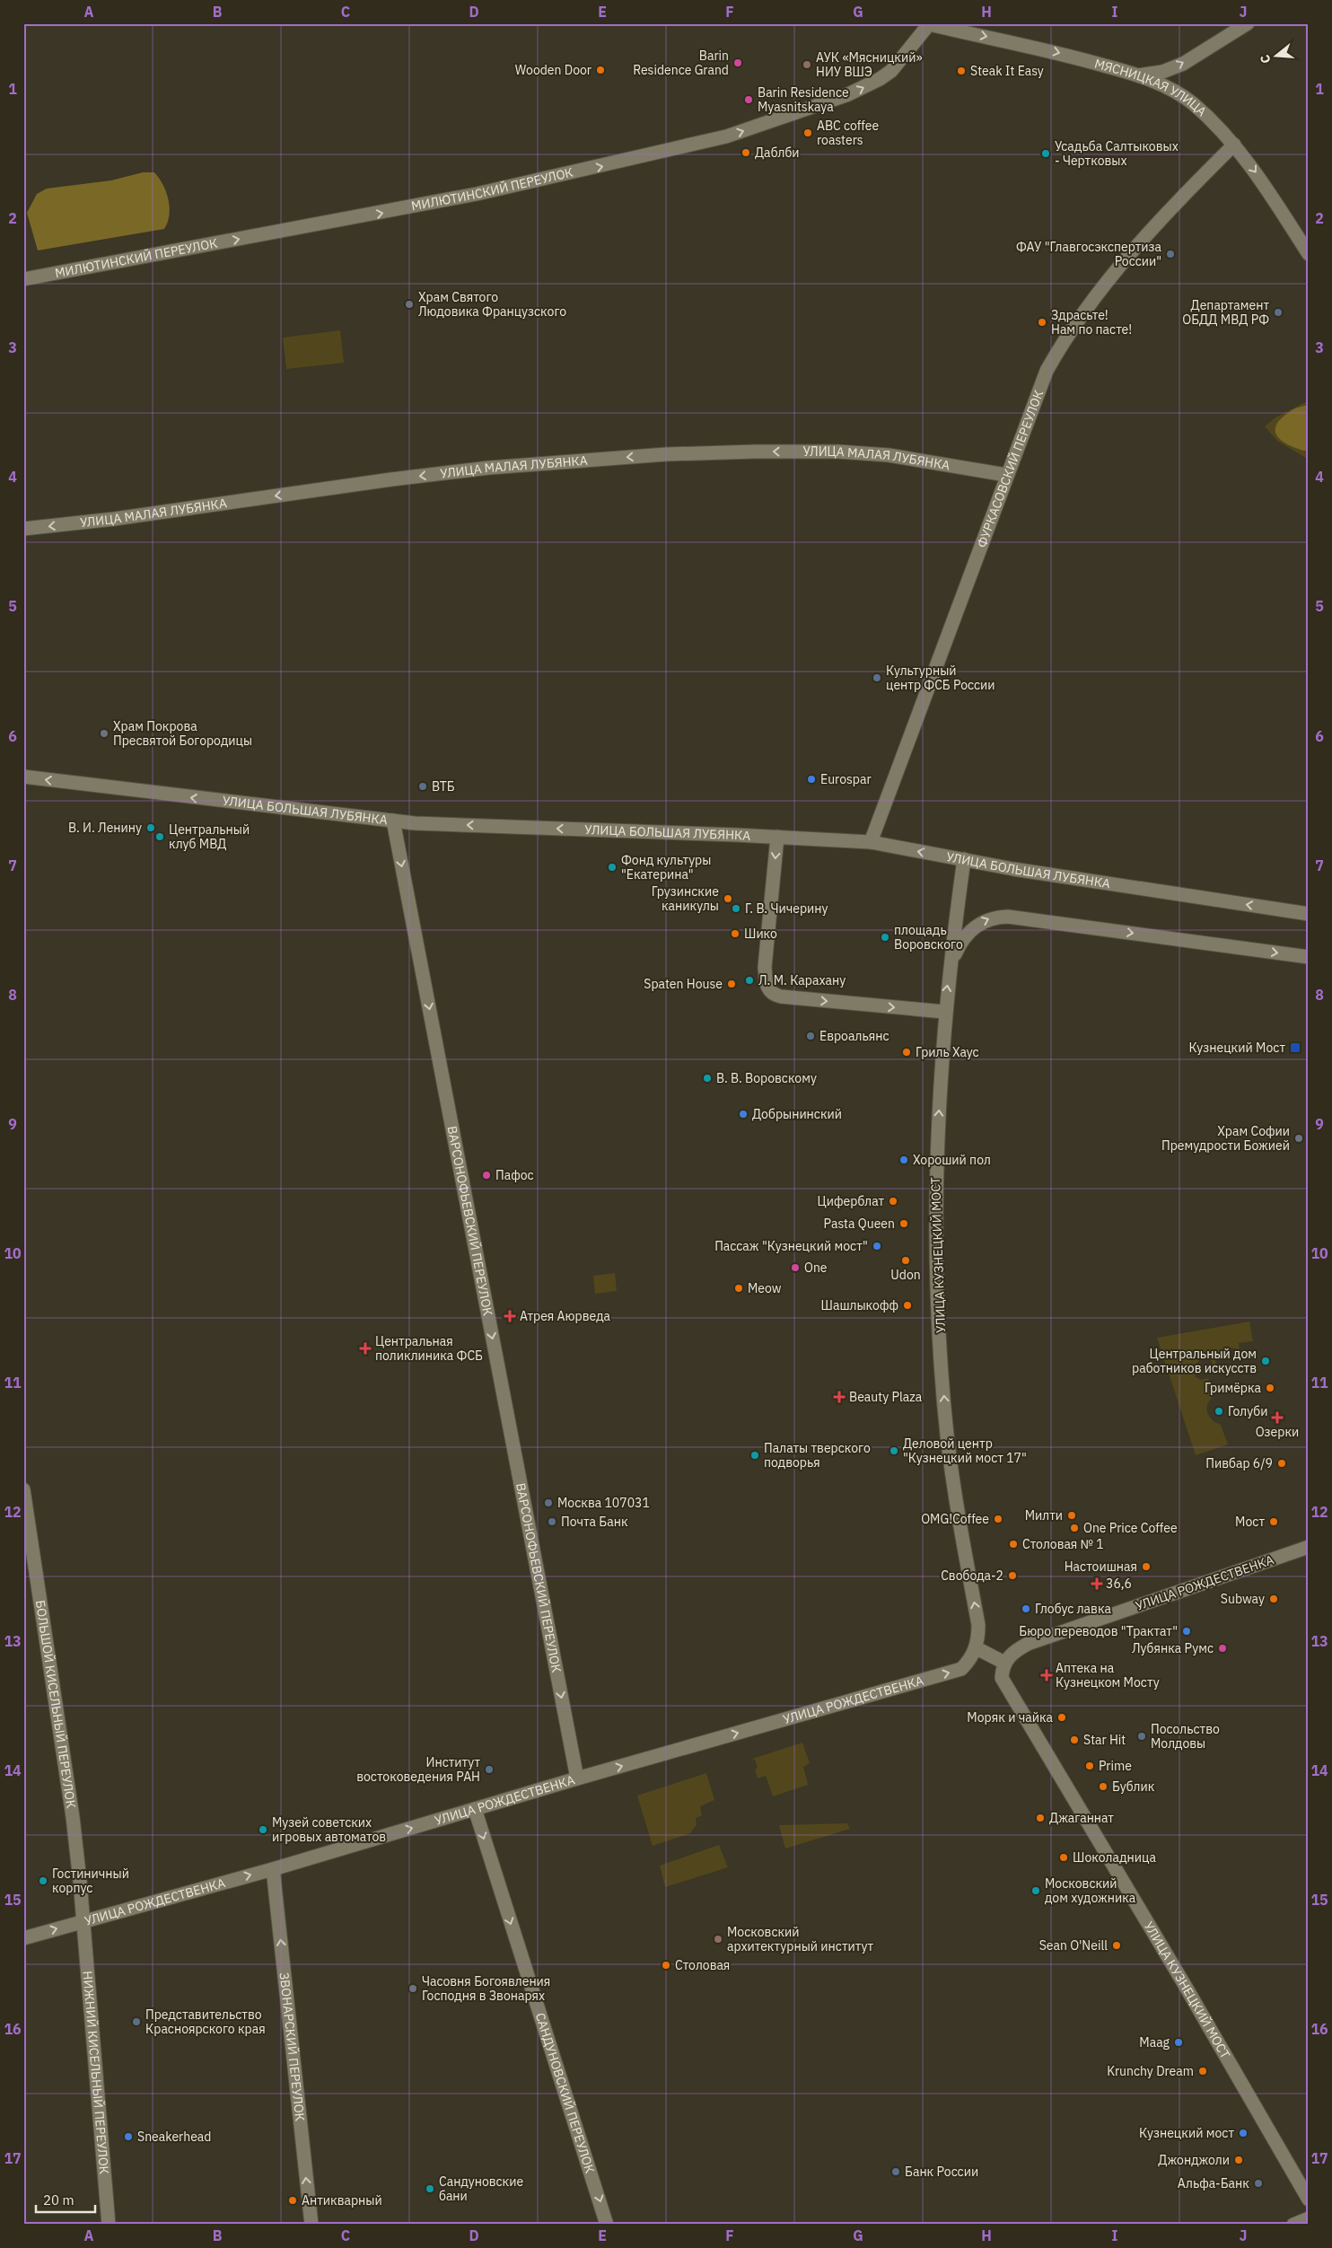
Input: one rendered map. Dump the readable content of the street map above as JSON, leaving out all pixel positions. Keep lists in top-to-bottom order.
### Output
{
  "streets": {
    "street": [
      "МЯСНИЦКАЯ УЛИЦА",
      "МИЛЮТИНСКИЙ ПЕРЕУЛОК",
      "УЛИЦА МАЛАЯ ЛУБЯНКА",
      "ФУРКАСОВСКИЙ ПЕРЕУЛОК",
      "УЛИЦА БОЛЬШАЯ ЛУБЯНКА",
      "ВАРСОНОФЬЕВСКИЙ ПЕРЕУЛОК",
      "УЛИЦА КУЗНЕЦКИЙ МОСТ",
      "УЛИЦА РОЖДЕСТВЕНКА",
      "БОЛЬШОЙ КИСЕЛЬНЫЙ ПЕРЕУЛОК",
      "ЗВОНАРСКИЙ ПЕРЕУЛОК",
      "НИЖНИЙ КИСЕЛЬНЫЙ ПЕРЕУЛОК",
      "САНДУНОВСКИЙ ПЕРЕУЛОК"
    ]
  },
  "crossings": [
    ["МЯСНИЦКАЯ УЛИЦА", "МИЛЮТИНСКИЙ ПЕРЕУЛОК"],
    ["МЯСНИЦКАЯ УЛИЦА", "ФУРКАСОВСКИЙ ПЕРЕУЛОК"],
    ["УЛИЦА МАЛАЯ ЛУБЯНКА", "ФУРКАСОВСКИЙ ПЕРЕУЛОК"],
    ["ФУРКАСОВСКИЙ ПЕРЕУЛОК", "УЛИЦА БОЛЬШАЯ ЛУБЯНКА"],
    ["УЛИЦА БОЛЬШАЯ ЛУБЯНКА", "ВАРСОНОФЬЕВСКИЙ ПЕРЕУЛОК"],
    ["УЛИЦА БОЛЬШАЯ ЛУБЯНКА", "УЛИЦА КУЗНЕЦКИЙ МОСТ"],
    ["ВАРСОНОФЬЕВСКИЙ ПЕРЕУЛОК", "УЛИЦА РОЖДЕСТВЕНКА"],
    ["УЛИЦА КУЗНЕЦКИЙ МОСТ", "УЛИЦА РОЖДЕСТВЕНКА"],
    ["УЛИЦА РОЖДЕСТВЕНКА", "БОЛЬШОЙ КИСЕЛЬНЫЙ ПЕРЕУЛОК"],
    ["УЛИЦА РОЖДЕСТВЕНКА", "ЗВОНАРСКИЙ ПЕРЕУЛОК"],
    ["УЛИЦА РОЖДЕСТВЕНКА", "НИЖНИЙ КИСЕЛЬНЫЙ ПЕРЕУЛОК"],
    ["УЛИЦА РОЖДЕСТВЕНКА", "САНДУНОВСКИЙ ПЕРЕУЛОК"],
    ["БОЛЬШОЙ КИСЕЛЬНЫЙ ПЕРЕУЛОК", "НИЖНИЙ КИСЕЛЬНЫЙ ПЕРЕУЛОК"]
  ],
  "one_way": [
    "МЯСНИЦКАЯ УЛИЦА",
    "МИЛЮТИНСКИЙ ПЕРЕУЛОК",
    "УЛИЦА МАЛАЯ ЛУБЯНКА",
    "ВАРСОНОФЬЕВСКИЙ ПЕРЕУЛОК",
    "УЛИЦА КУЗНЕЦКИЙ МОСТ",
    "УЛИЦА РОЖДЕСТВЕНКА",
    "ЗВОНАРСКИЙ ПЕРЕУЛОК",
    "САНДУНОВСКИЙ ПЕРЕУЛОК"
  ],
  "places": {
    "other": [
      "Barin Residence Grand",
      "АУК «Мясницкий» НИУ ВШЭ",
      "Wooden Door",
      "Steak It Easy",
      "Barin Residence Myasnitskaya",
      "ABC coffee roasters",
      "Даблби",
      "Усадьба Салтыковых - Чертковых",
      "ФАУ \"Главгосэкспертиза России\"",
      "Храм Святого Людовика Французского",
      "Департамент ОБДД МВД РФ",
      "Здрасьте! Нам по пасте!",
      "Культурный центр ФСБ России",
      "Храм Покрова Пресвятой Богородицы",
      "Eurospar",
      "ВТБ",
      "В. И. Ленину",
      "Центральный клуб МВД",
      "Фонд культуры \"Екатерина\"",
      "Грузинские каникулы",
      "Г. В. Чичерину",
      "Шико",
      "площадь Воровского",
      "Л. М. Карахану",
      "Spaten House",
      "Евроальянс",
      "Гриль Хаус",
      "В. В. Воровскому",
      "Добрынинский",
      "Храм Софии Премудрости Божией",
      "Хороший пол",
      "Пафос",
      "Циферблат",
      "Pasta Queen",
      "Пассаж \"Кузнецкий мост\"",
      "Udon",
      "One",
      "Meow",
      "Шашлыкофф",
      "Центральный дом работников искусств",
      "Гримёрка",
      "Голуби",
      "Деловой центр \"Кузнецкий мост 17\"",
      "Палаты тверского подворья",
      "Пивбар 6/9",
      "Москва 107031",
      "Милти",
      "OMG!Coffee",
      "Почта Банк",
      "Мост",
      "One Price Coffee",
      "Столовая № 1",
      "Настоишная",
      "Свобода-2",
      "Subway",
      "Глобус лавка",
      "Бюро переводов \"Трактат\"",
      "Лубянка Румс",
      "Моряк и чайка",
      "Посольство Молдовы",
      "Star Hit",
      "Prime",
      "Институт востоковедения РАН",
      "Бублик",
      "Джаганнат",
      "Музей советских игровых автоматов",
      "Шоколадница",
      "Гостиничный корпус",
      "Московский дом художника",
      "Московский архитектурный институт",
      "Sean O'Neill",
      "Столовая",
      "Часовня Богоявления Господня в Звонарях",
      "Представительство Красноярского края",
      "Maag",
      "Krunchy Dream",
      "Кузнецкий мост",
      "Sneakerhead",
      "Джонджоли",
      "Банк России",
      "Альфа-Банк",
      "Сандуновские бани",
      "Антикварный"
    ],
    "transit": ["Кузнецкий Мост"],
    "health": [
      "Атрея Аюрведа",
      "Центральная поликлиника ФСБ",
      "Beauty Plaza",
      "Озерки",
      "36,6",
      "Аптека на Кузнецком Мосту"
    ]
  },
  "scale_bar": "20 m",
  "north": "left",
  "grid": {
    "columns": [
      "A",
      "B",
      "C",
      "D",
      "E",
      "F",
      "G",
      "H",
      "I",
      "J"
    ],
    "rows": [
      "1",
      "2",
      "3",
      "4",
      "5",
      "6",
      "7",
      "8",
      "9",
      "10",
      "11",
      "12",
      "13",
      "14",
      "15",
      "16",
      "17"
    ]
  }
}
